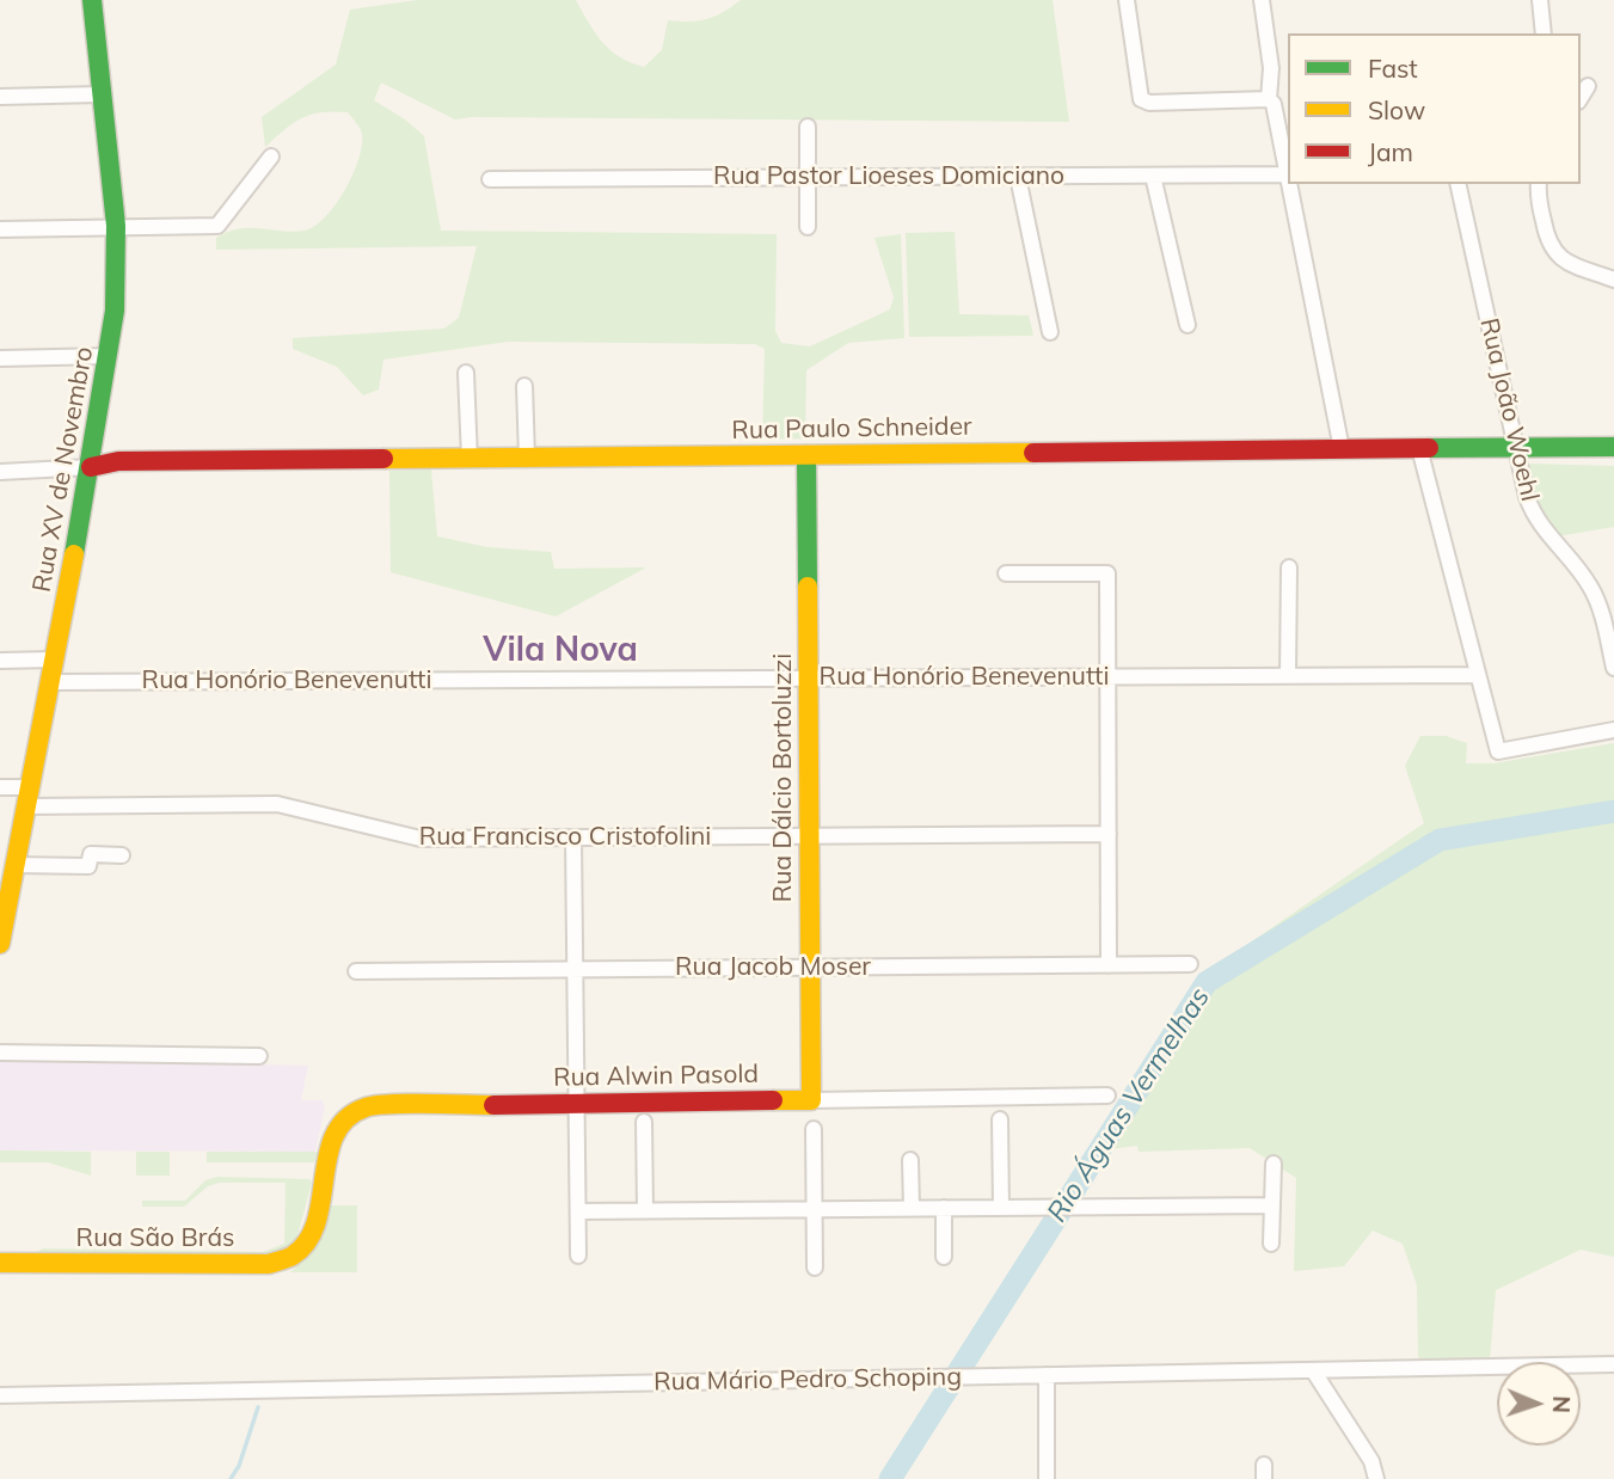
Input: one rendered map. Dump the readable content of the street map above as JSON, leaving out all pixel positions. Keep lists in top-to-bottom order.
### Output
{
  "streets": {
    "street": [
      "Rua Pastor Lioeses Domiciano",
      "Rua João Woehl",
      "Rua Paulo Schneider",
      "Rua XV de Novembro",
      "Rua Honório Benevenutti",
      "Rua Dálcio Bortoluzzi",
      "Rua Francisco Cristofolini",
      "Rua Jacob Moser",
      "Rua Alwin Pasold",
      "Rua São Brás",
      "Rua Mário Pedro Schoping"
    ]
  },
  "crossings": [
    ["Rua João Woehl", "Rua Paulo Schneider"],
    ["Rua Paulo Schneider", "Rua XV de Novembro"],
    ["Rua Paulo Schneider", "Rua Dálcio Bortoluzzi"],
    ["Rua XV de Novembro", "Rua Honório Benevenutti"],
    ["Rua XV de Novembro", "Rua Francisco Cristofolini"],
    ["Rua Honório Benevenutti", "Rua Dálcio Bortoluzzi"],
    ["Rua Dálcio Bortoluzzi", "Rua Francisco Cristofolini"],
    ["Rua Dálcio Bortoluzzi", "Rua Jacob Moser"],
    ["Rua Dálcio Bortoluzzi", "Rua Alwin Pasold"],
    ["Rua Alwin Pasold", "Rua São Brás"]
  ],
  "districts": ["Vila Nova"],
  "water": ["Rio Águas Vermelhas"],
  "legend": ["Fast", "Slow", "Jam"],
  "north": "right"
}
